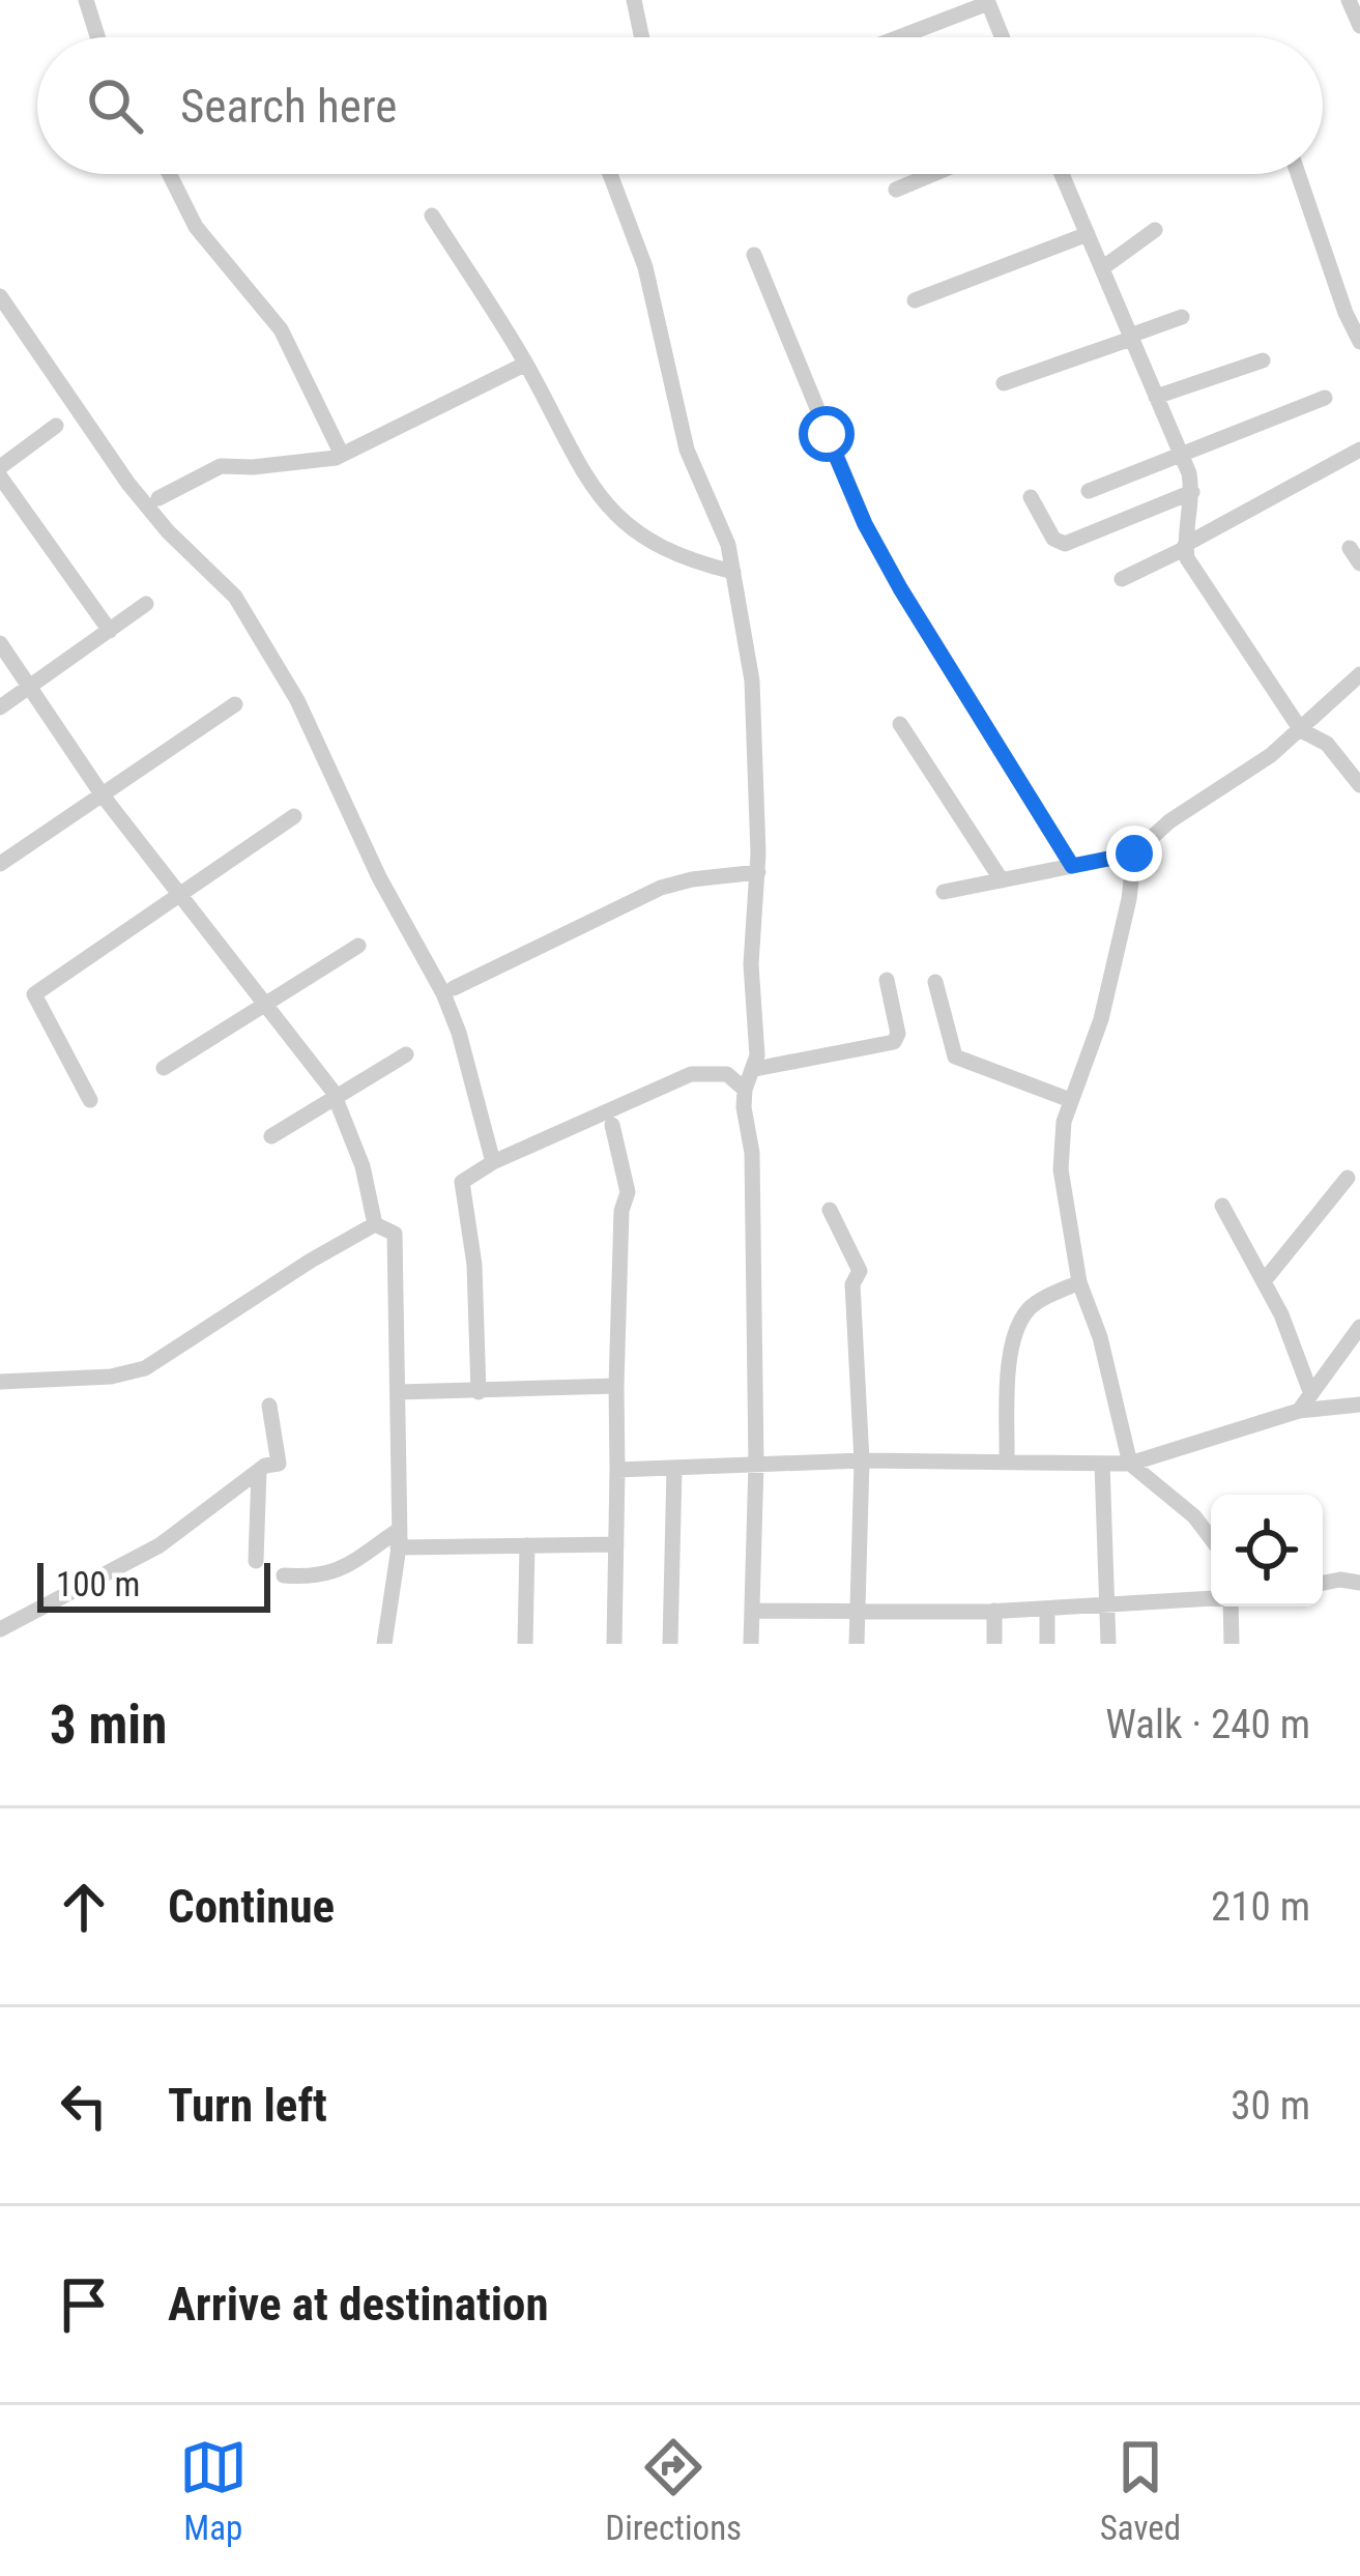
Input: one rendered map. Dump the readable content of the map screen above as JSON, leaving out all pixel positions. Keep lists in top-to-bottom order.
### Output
{
  "scale_bar": "100 m",
  "page": {
    "search": "Search here",
    "scale": "100 m",
    "heading": ["3 min", "Walk · 240 m"],
    "list": [
      ["Continue", "210 m"],
      ["Turn left", "30 m"],
      "Arrive at destination"
    ],
    "nav": ["Map", "Directions", "Saved"]
  }
}
